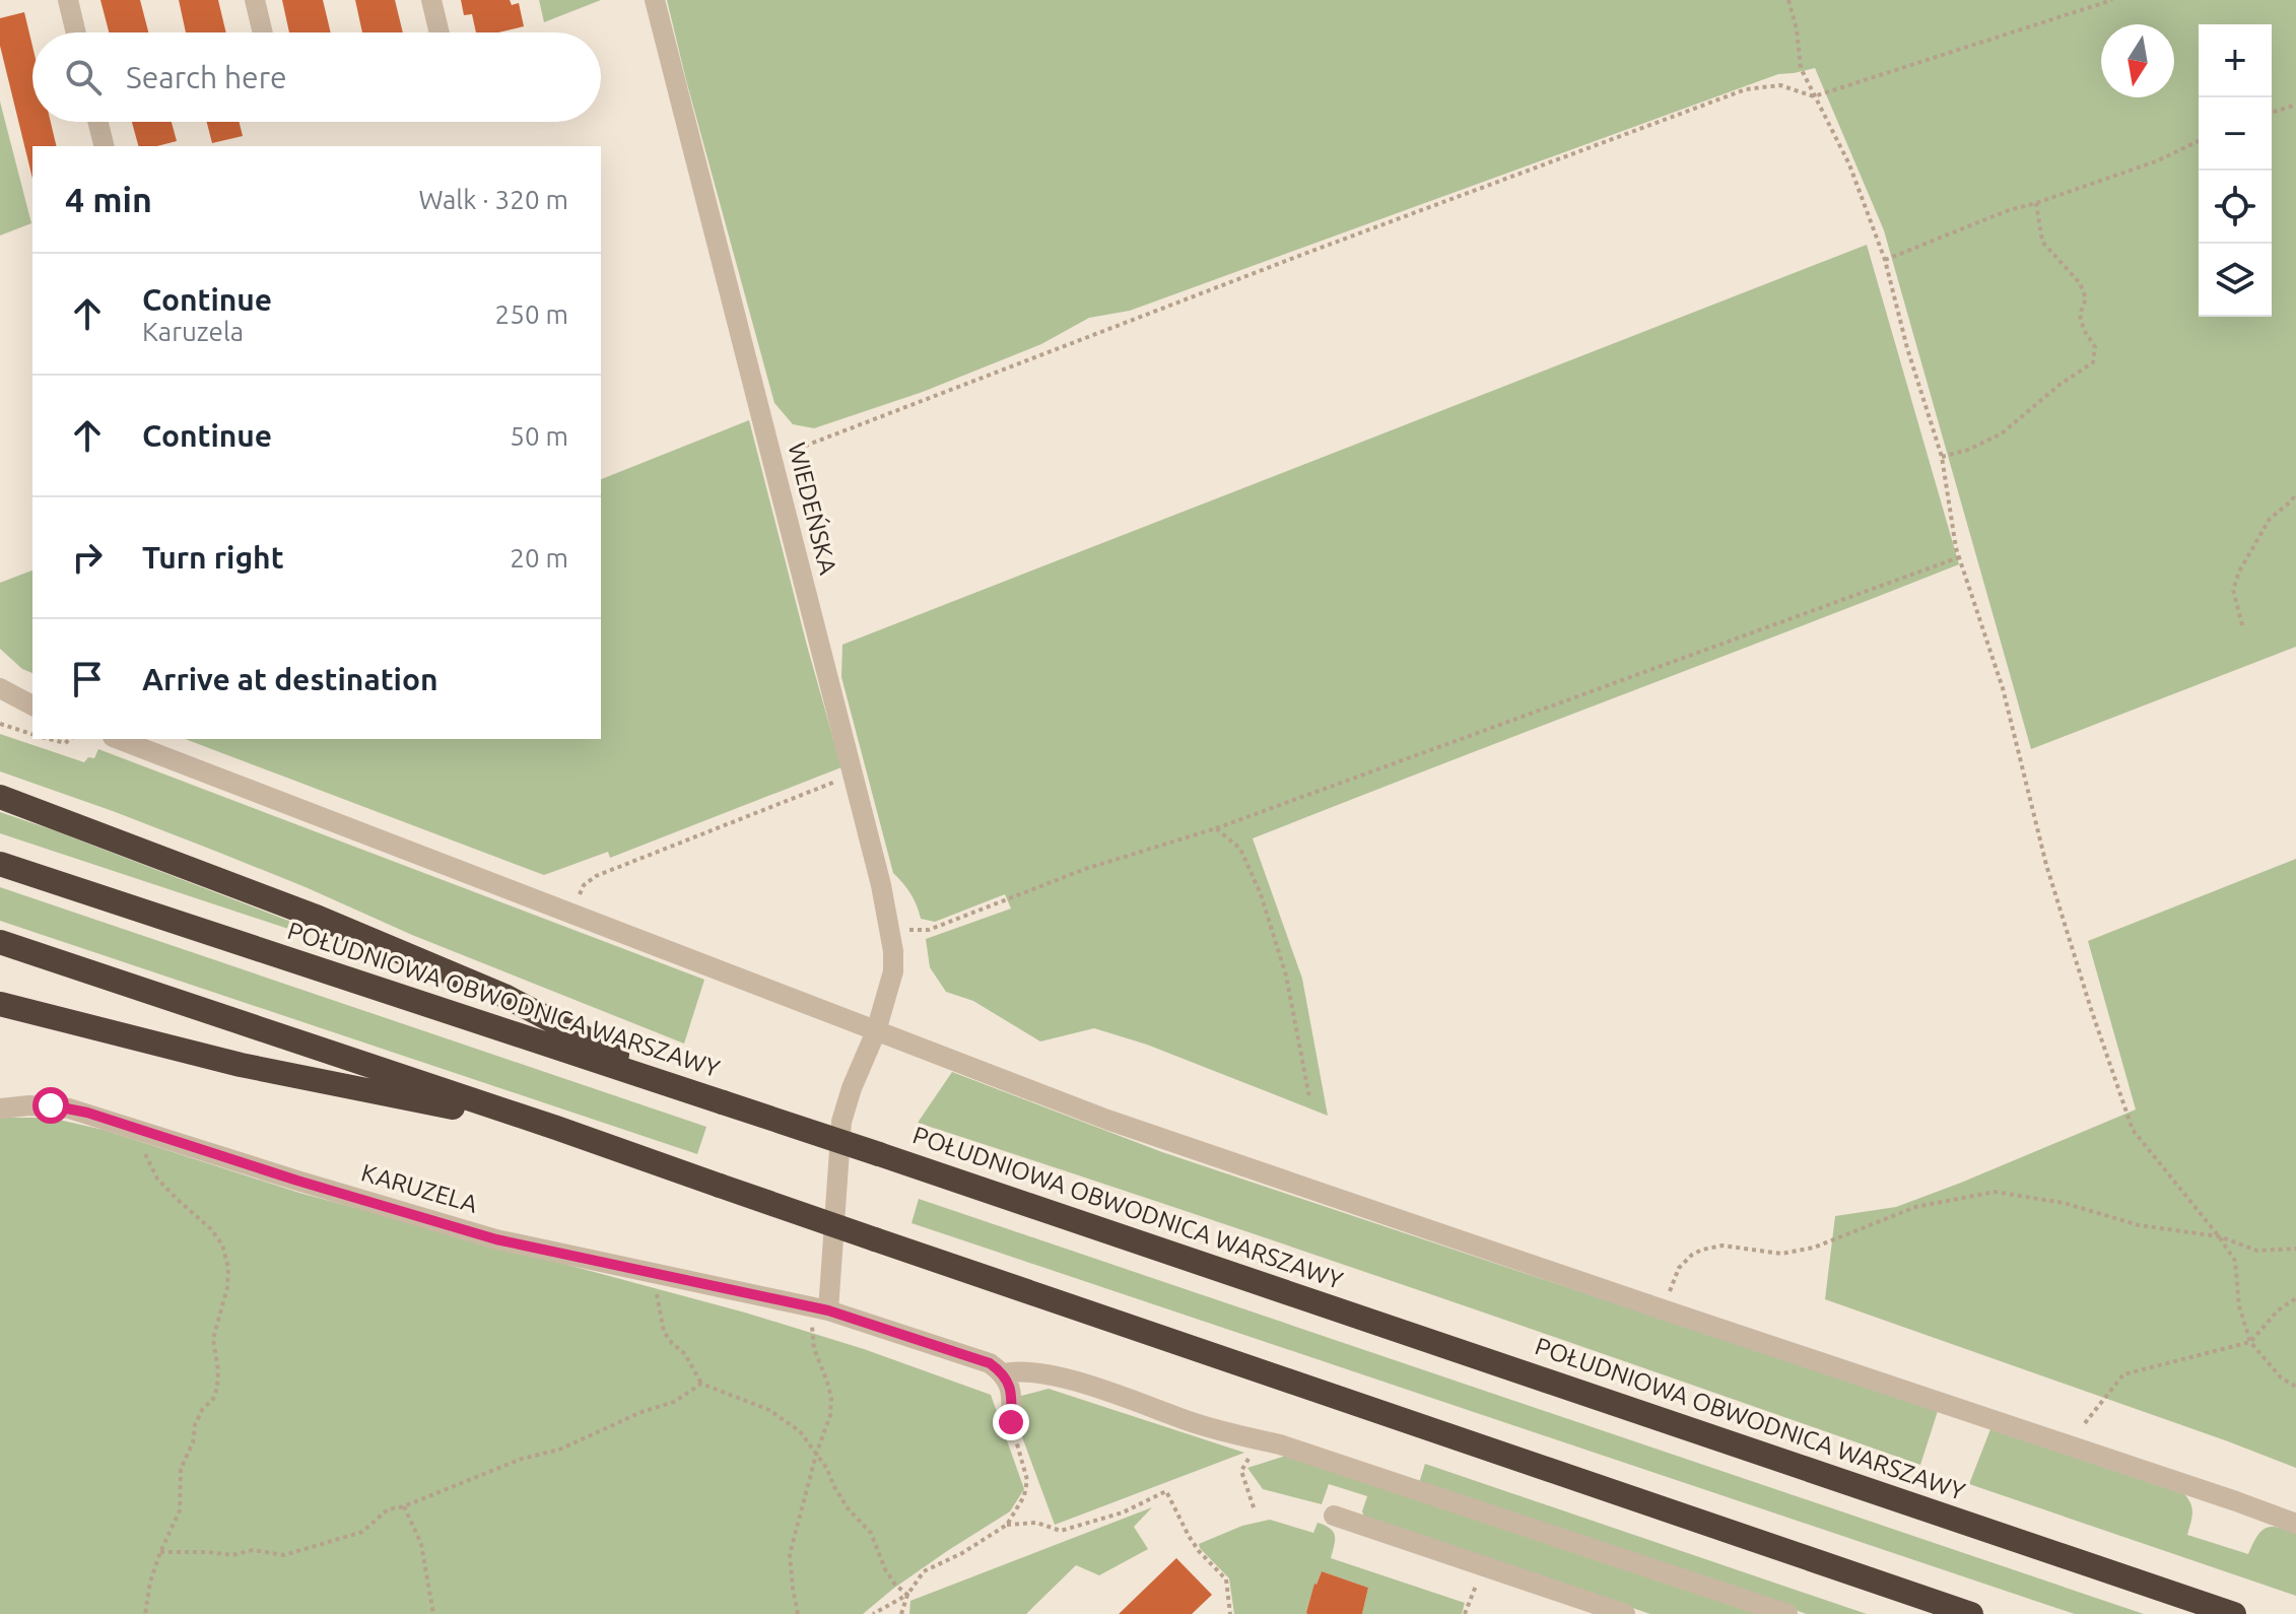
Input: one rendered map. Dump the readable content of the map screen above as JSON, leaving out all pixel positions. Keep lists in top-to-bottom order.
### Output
{
  "streets": {
    "highway": ["POŁUDNIOWA OBWODNICA WARSZAWY"],
    "street": ["WIEDEŃSKA", "KARUZELA"]
  },
  "crossings": [
    ["WIEDEŃSKA", "KARUZELA"]
  ],
  "north": "bottom",
  "page": {
    "map_buttons": ["+", "−"],
    "search": "Search here",
    "heading": ["4 min", "Walk · 320 m"],
    "list": [
      ["Continue", "Karuzela", "250 m"],
      ["Continue", "50 m"],
      ["Turn right", "20 m"],
      "Arrive at destination"
    ]
  }
}
